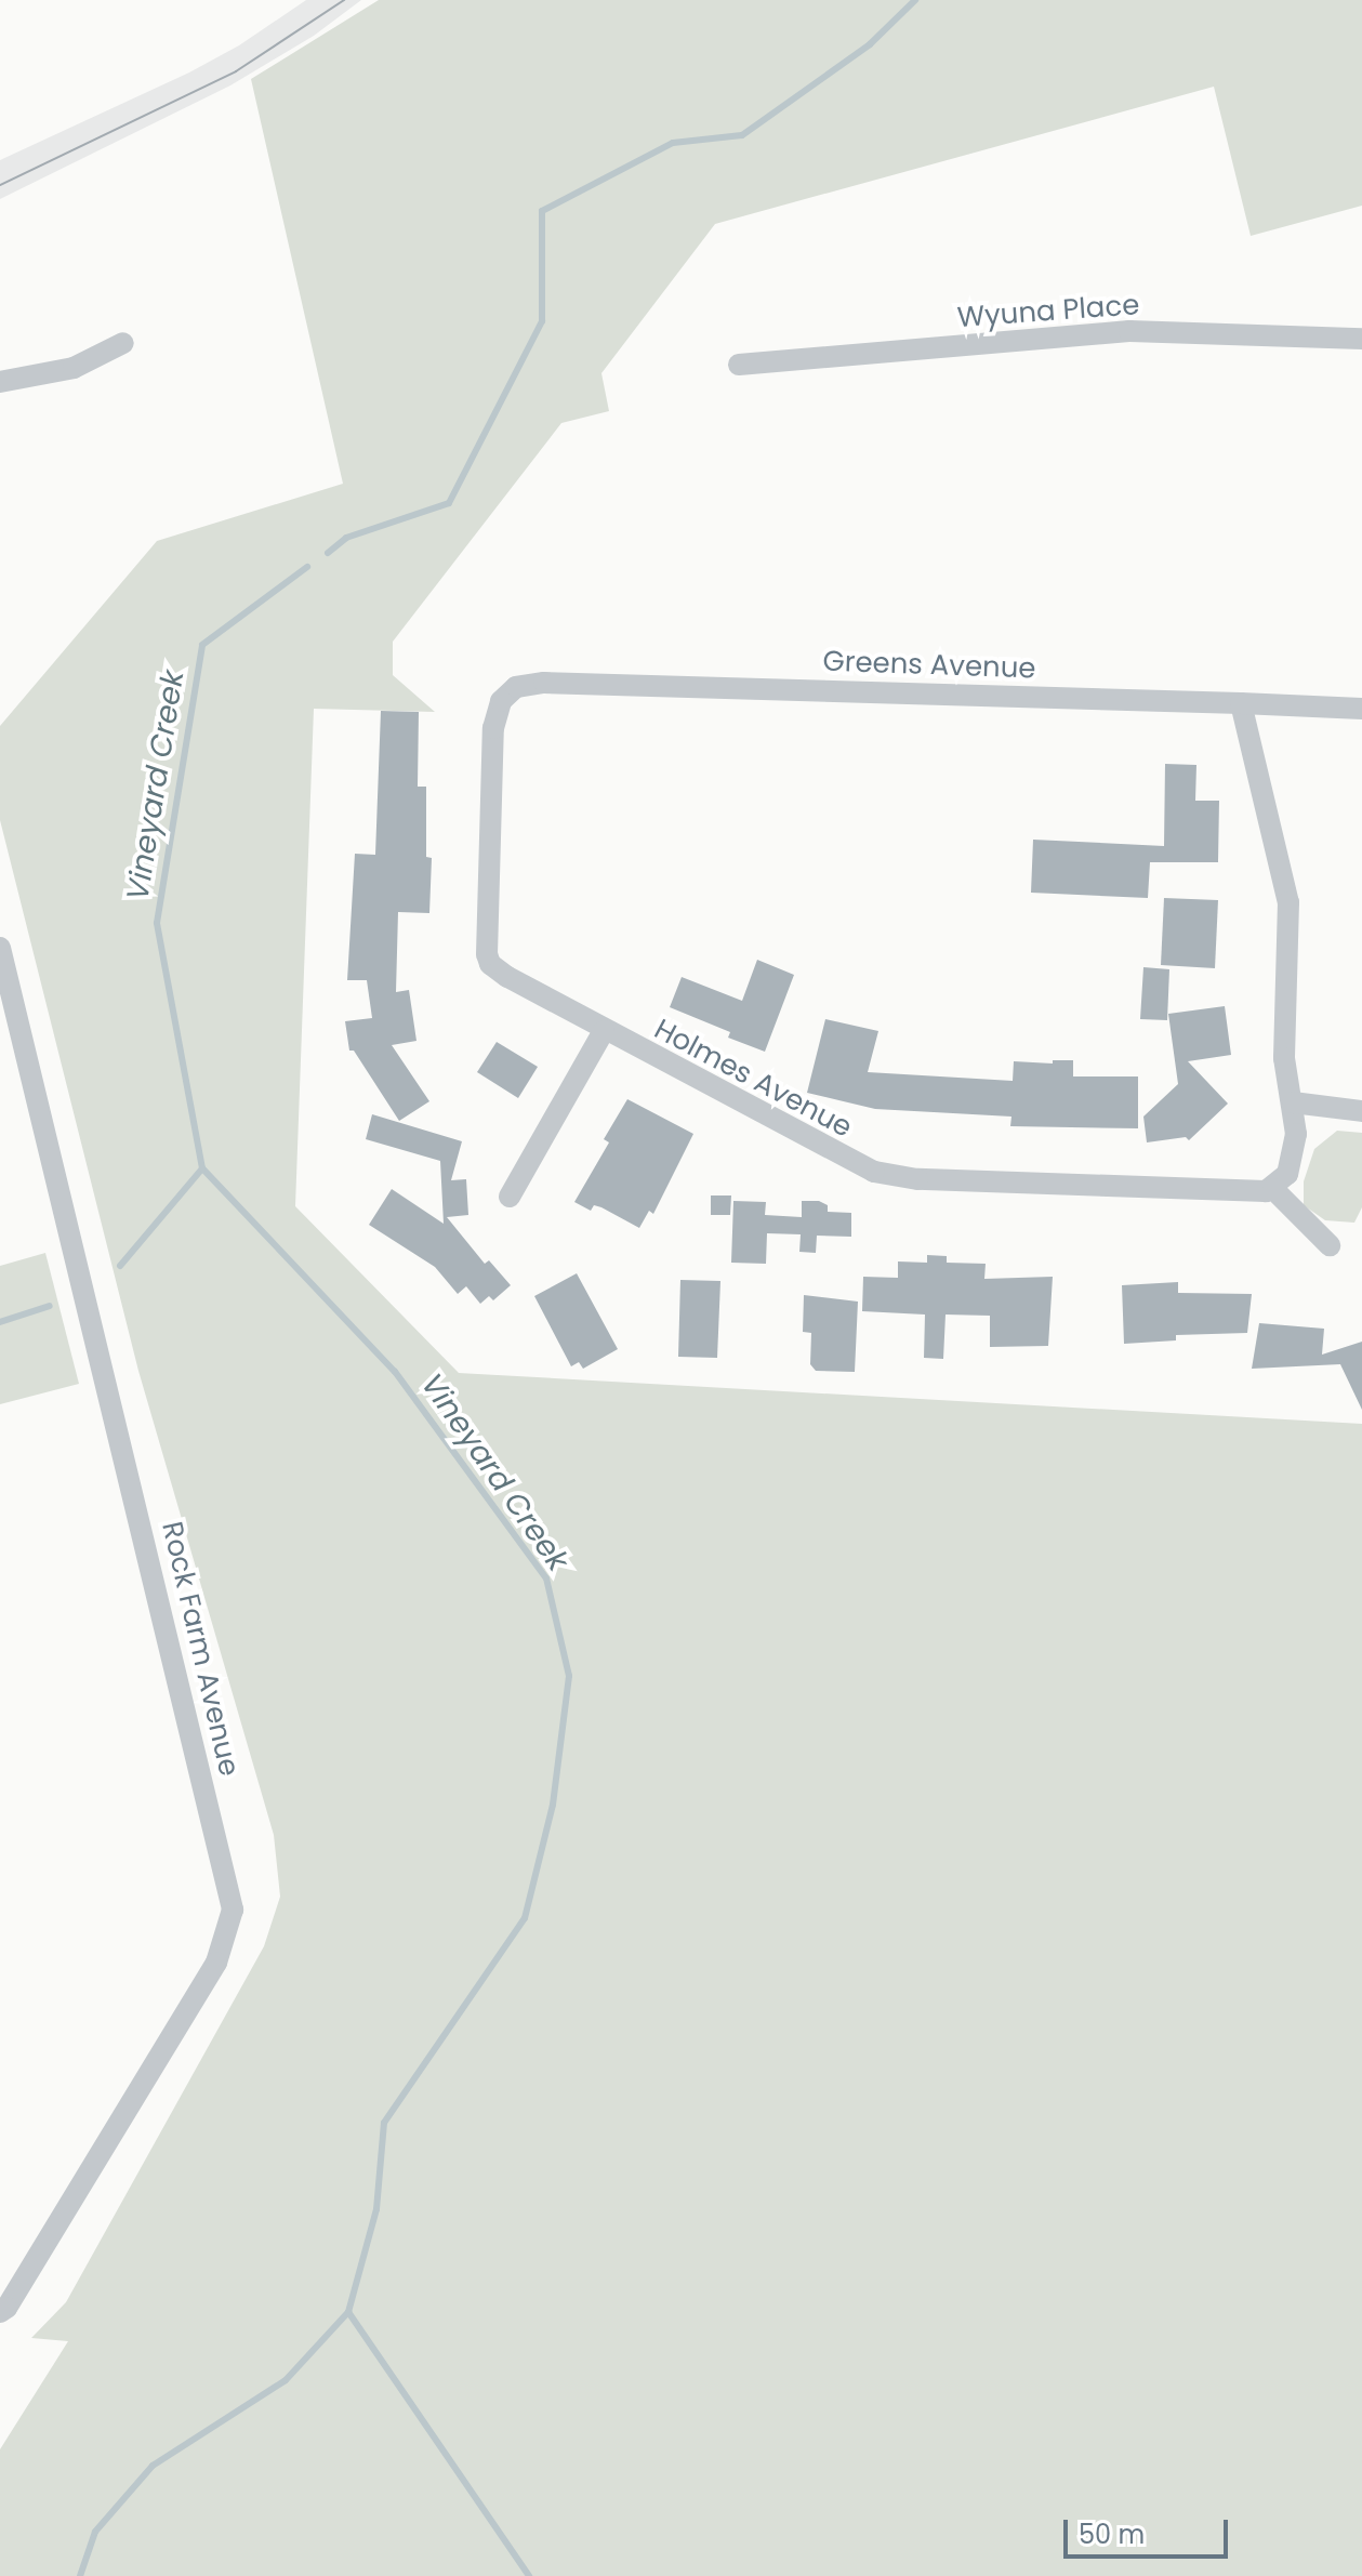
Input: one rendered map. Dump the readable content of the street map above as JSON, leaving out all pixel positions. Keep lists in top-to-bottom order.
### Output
{
  "streets": {
    "street": [
      "Wyuna Place",
      "Greens Avenue",
      "Holmes Avenue",
      "Rock Farm Avenue"
    ]
  },
  "crossings": [
    ["Greens Avenue", "Holmes Avenue"]
  ],
  "water": ["Vineyard Creek"],
  "scale_bar": "50 m"
}
